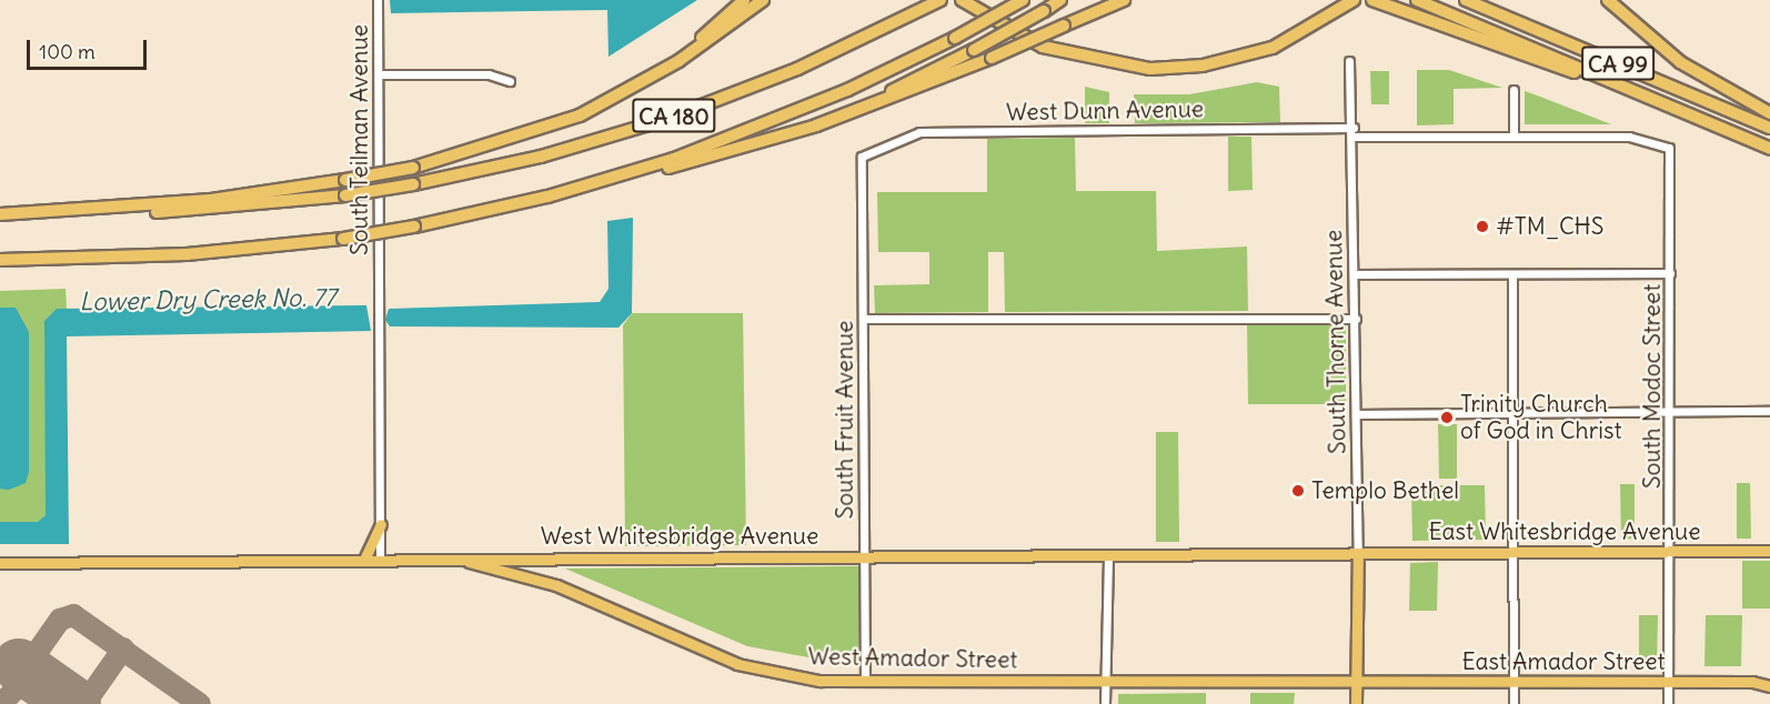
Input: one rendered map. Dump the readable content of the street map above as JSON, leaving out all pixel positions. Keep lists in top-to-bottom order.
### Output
{
  "streets": {
    "highway": ["CA 99", "CA 180"],
    "main road": [
      "South Thorne Avenue",
      "East Whitesbridge Avenue",
      "West Whitesbridge Avenue",
      "West Amador Street",
      "East Amador Street"
    ],
    "street": [
      "West Dunn Avenue",
      "South Teilman Avenue",
      "South Modoc Street",
      "South Fruit Avenue"
    ]
  },
  "crossings": [
    ["West Dunn Avenue", "South Thorne Avenue"],
    ["West Dunn Avenue", "South Modoc Street"],
    ["West Dunn Avenue", "South Fruit Avenue"],
    ["South Teilman Avenue", "West Whitesbridge Avenue"],
    ["South Thorne Avenue", "East Whitesbridge Avenue"],
    ["South Thorne Avenue", "West Whitesbridge Avenue"],
    ["South Thorne Avenue", "West Amador Street"],
    ["South Thorne Avenue", "East Amador Street"],
    ["South Modoc Street", "East Whitesbridge Avenue"],
    ["South Modoc Street", "East Amador Street"],
    ["South Fruit Avenue", "West Whitesbridge Avenue"],
    ["South Fruit Avenue", "West Amador Street"],
    ["East Whitesbridge Avenue", "West Whitesbridge Avenue"],
    ["West Whitesbridge Avenue", "West Amador Street"],
    ["West Amador Street", "East Amador Street"]
  ],
  "water": ["Lower Dry Creek No. 77"],
  "places": ["#TM_CHS", "Trinity Church of God in Christ", "Templo Bethel"],
  "scale_bar": "100 m"
}
